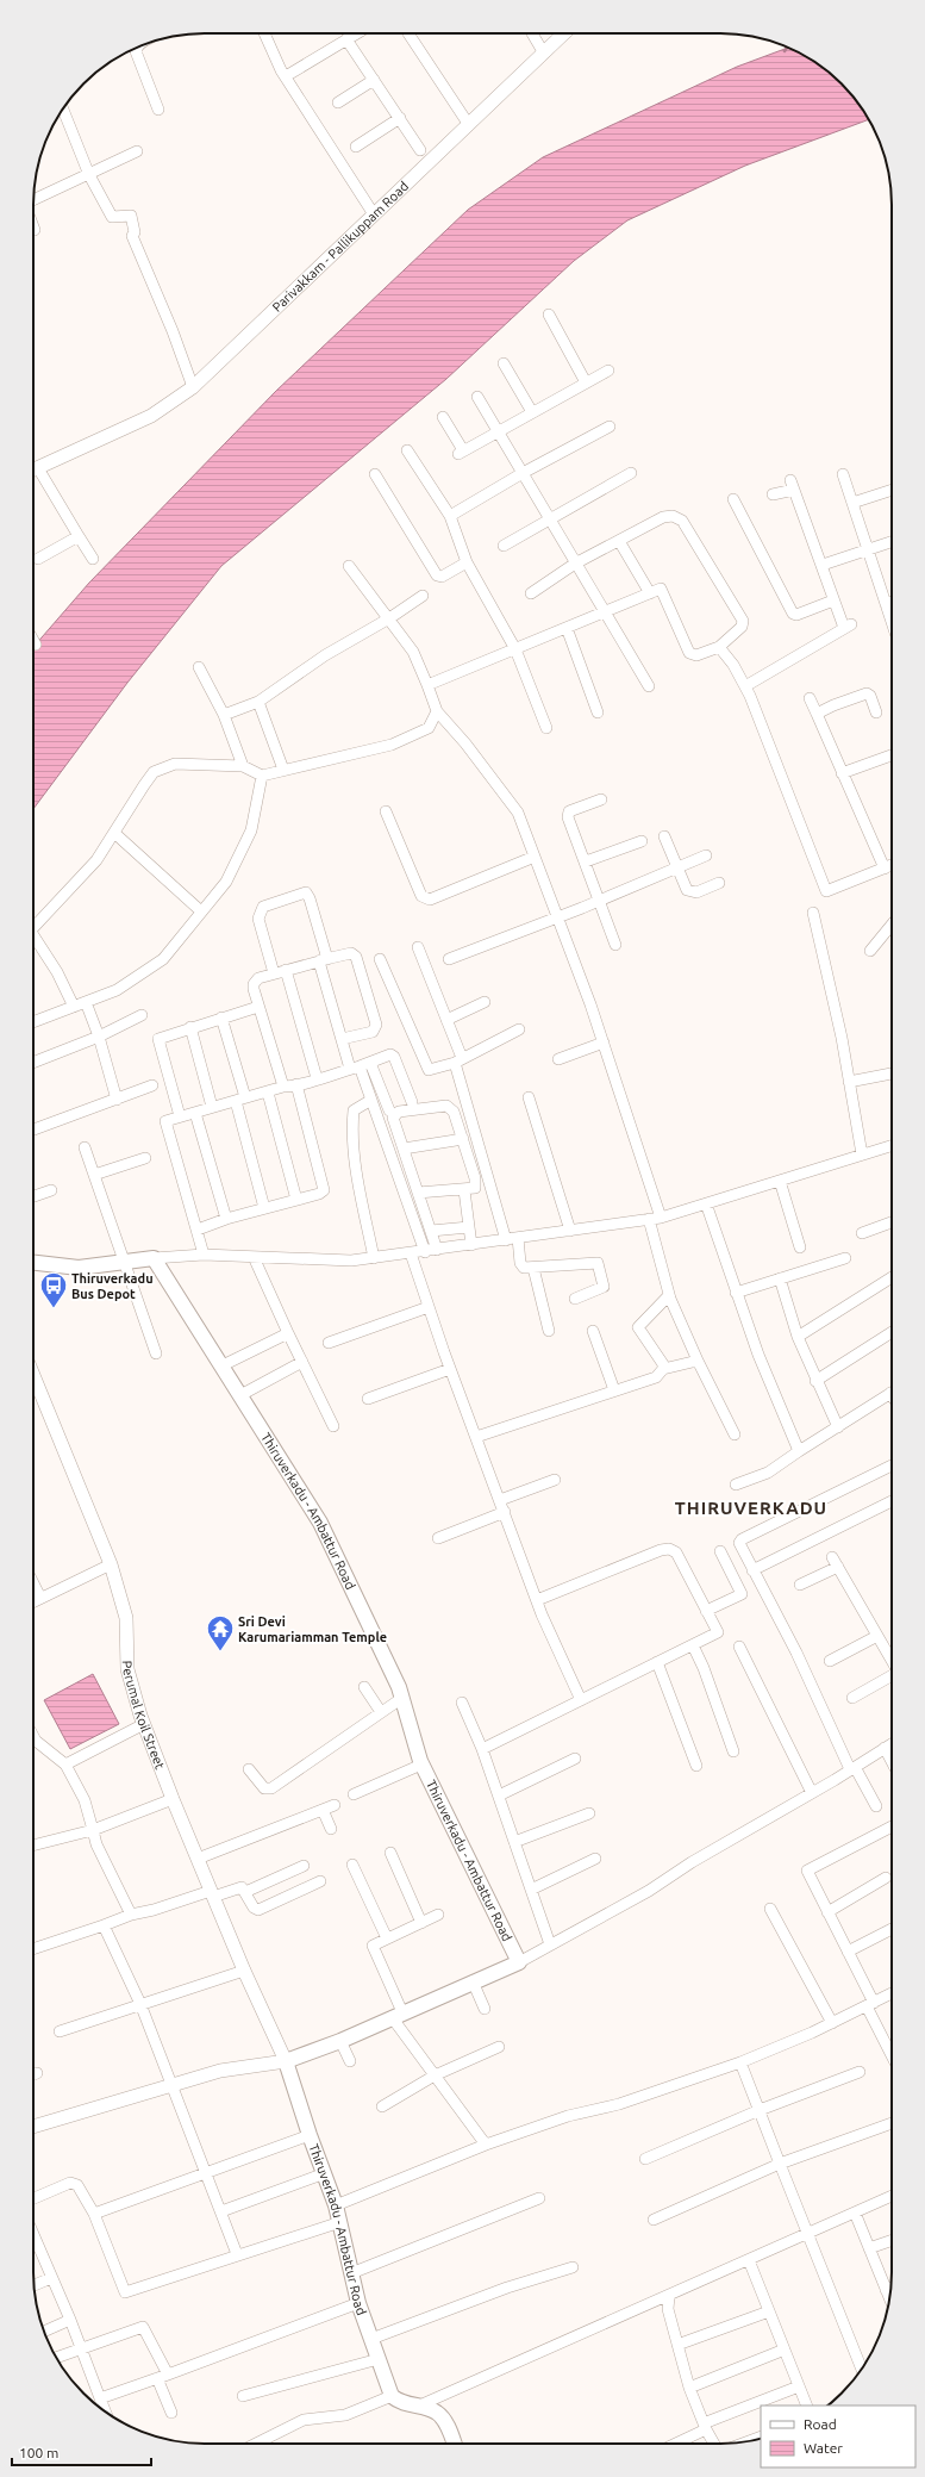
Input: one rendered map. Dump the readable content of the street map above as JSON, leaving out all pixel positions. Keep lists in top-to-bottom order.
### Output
{
  "streets": {
    "main road": ["Thiruverkadu - Ambattur Road"],
    "street": ["Parivakkam - Pallikuppam Road", "Perumal Koil Street"]
  },
  "crossings": [
    ["Thiruverkadu - Ambattur Road", "Perumal Koil Street"]
  ],
  "districts": ["THIRUVERKADU"],
  "places": {
    "bus stop": ["Thiruverkadu Bus Depot"],
    "temple": ["Sri Devi Karumariamman Temple"]
  },
  "legend": ["Road", "Water"],
  "scale_bar": "100 m"
}
